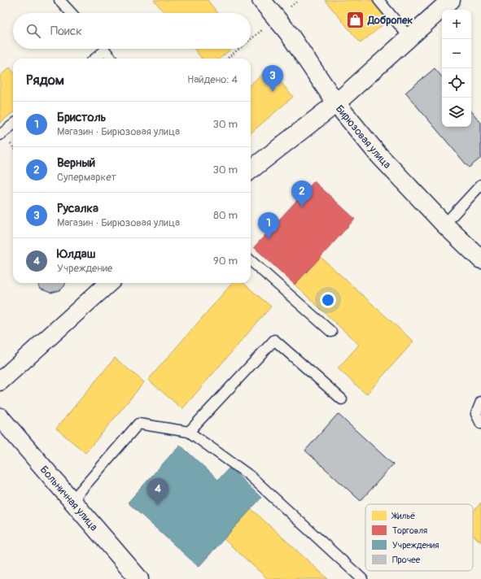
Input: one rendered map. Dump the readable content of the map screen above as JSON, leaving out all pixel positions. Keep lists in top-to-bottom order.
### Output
{
  "streets": {
    "street": ["Бирюзовая улица", "Больничная улица"]
  },
  "places": {
    "shop": ["Добропек"]
  },
  "legend": [
    "Жильё",
    "Торговля",
    "Учреждения",
    "Прочее"
  ],
  "page": {
    "map_buttons": ["+", "−"],
    "search": "Поиск",
    "heading": ["Рядом", "Найдено: 4"],
    "pins": [
      "3",
      "2",
      "1",
      "4"
    ],
    "list": [
      {
        "mark": "1",
        "name": "Бристоль",
        "note": "Магазин · Бирюзовая улица",
        "value": "30 m"
      },
      {
        "mark": "2",
        "name": "Верный",
        "note": "Супермаркет",
        "value": "30 m"
      },
      {
        "mark": "3",
        "name": "Русалка",
        "note": "Магазин · Бирюзовая улица",
        "value": "80 m"
      },
      {
        "mark": "4",
        "name": "Юлдаш",
        "note": "Учреждение",
        "value": "90 m"
      }
    ]
  }
}
